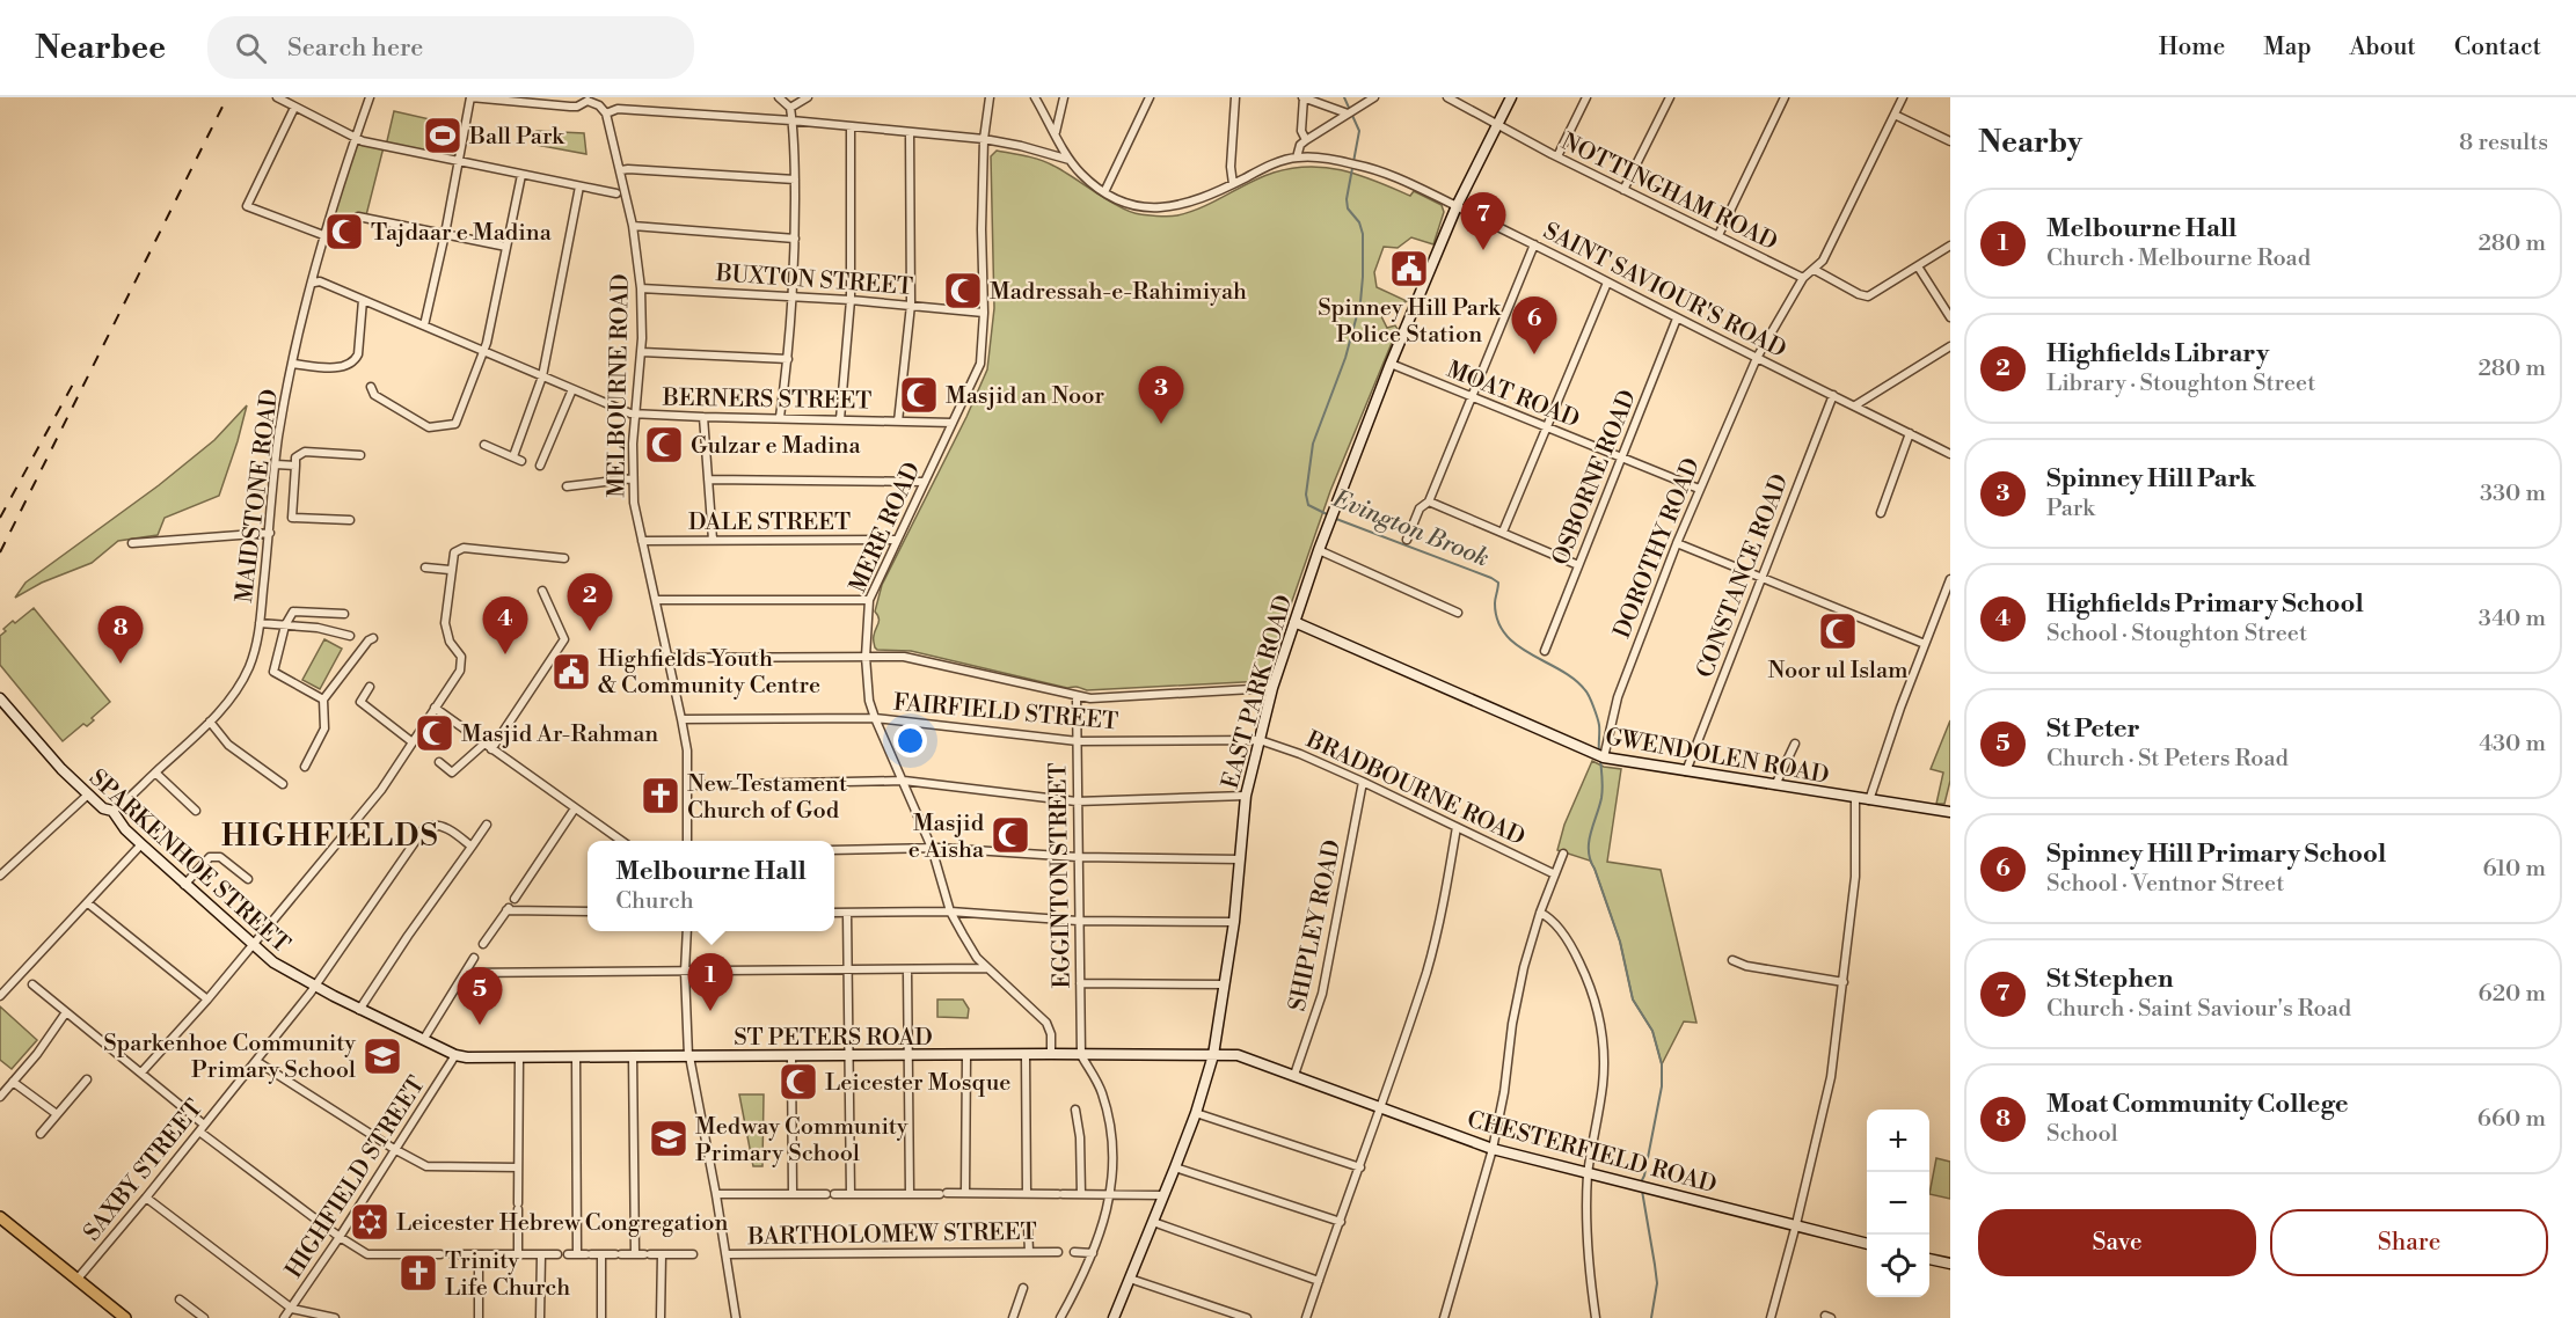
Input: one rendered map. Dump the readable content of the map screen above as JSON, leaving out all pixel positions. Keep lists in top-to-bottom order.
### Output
{
  "streets": {
    "street": [
      "NOTTINGHAM ROAD",
      "BUXTON STREET",
      "SAINT SAVIOUR'S ROAD",
      "MELBOURNE ROAD",
      "MOAT ROAD",
      "BERNERS STREET",
      "OSBORNE ROAD",
      "MAIDSTONE ROAD",
      "DALE STREET",
      "MERE ROAD",
      "DOROTHY ROAD",
      "CONSTANCE ROAD",
      "EAST PARK ROAD",
      "FAIRFIELD STREET",
      "GWENDOLEN ROAD",
      "BRADBOURNE ROAD",
      "SPARKENHOE STREET",
      "EGGINTON STREET",
      "SHIPLEY ROAD",
      "ST PETERS ROAD",
      "CHESTERFIELD ROAD",
      "SAXBY STREET",
      "HIGHFIELD STREET",
      "BARTHOLOMEW STREET"
    ]
  },
  "crossings": [
    ["NOTTINGHAM ROAD", "DOROTHY ROAD"],
    ["NOTTINGHAM ROAD", "EAST PARK ROAD"],
    ["BUXTON STREET", "MELBOURNE ROAD"],
    ["BUXTON STREET", "MERE ROAD"],
    ["SAINT SAVIOUR'S ROAD", "OSBORNE ROAD"],
    ["SAINT SAVIOUR'S ROAD", "DOROTHY ROAD"],
    ["SAINT SAVIOUR'S ROAD", "CONSTANCE ROAD"],
    ["SAINT SAVIOUR'S ROAD", "EAST PARK ROAD"],
    ["MELBOURNE ROAD", "BERNERS STREET"],
    ["MELBOURNE ROAD", "DALE STREET"],
    ["MELBOURNE ROAD", "FAIRFIELD STREET"],
    ["MOAT ROAD", "OSBORNE ROAD"],
    ["MOAT ROAD", "DOROTHY ROAD"],
    ["MOAT ROAD", "EAST PARK ROAD"],
    ["BERNERS STREET", "MAIDSTONE ROAD"],
    ["BERNERS STREET", "MERE ROAD"],
    ["MAIDSTONE ROAD", "SPARKENHOE STREET"],
    ["DALE STREET", "MERE ROAD"],
    ["MERE ROAD", "FAIRFIELD STREET"],
    ["MERE ROAD", "ST PETERS ROAD"],
    ["DOROTHY ROAD", "GWENDOLEN ROAD"],
    ["CONSTANCE ROAD", "GWENDOLEN ROAD"],
    ["EAST PARK ROAD", "FAIRFIELD STREET"],
    ["EAST PARK ROAD", "GWENDOLEN ROAD"],
    ["EAST PARK ROAD", "BRADBOURNE ROAD"],
    ["EAST PARK ROAD", "ST PETERS ROAD"],
    ["EAST PARK ROAD", "CHESTERFIELD ROAD"],
    ["FAIRFIELD STREET", "BRADBOURNE ROAD"],
    ["FAIRFIELD STREET", "EGGINTON STREET"],
    ["BRADBOURNE ROAD", "SHIPLEY ROAD"],
    ["SPARKENHOE STREET", "ST PETERS ROAD"],
    ["SPARKENHOE STREET", "SAXBY STREET"],
    ["SPARKENHOE STREET", "HIGHFIELD STREET"],
    ["EGGINTON STREET", "ST PETERS ROAD"],
    ["SHIPLEY ROAD", "CHESTERFIELD ROAD"],
    ["ST PETERS ROAD", "CHESTERFIELD ROAD"],
    ["ST PETERS ROAD", "HIGHFIELD STREET"]
  ],
  "districts": ["HIGHFIELDS"],
  "water": ["Evington Brook"],
  "places": {
    "sports": ["Ball Park"],
    "mosque": [
      "Tajdaar e Madina",
      "Madressah-e-Rahimiyah",
      "Masjid an Noor",
      "Gulzar e Madina",
      "Noor ul Islam",
      "Masjid Ar-Rahman",
      "Masjid e Aisha",
      "Leicester Mosque"
    ],
    "public building": ["Spinney Hill Park Police Station", "Highfields Youth & Community Centre"],
    "church": ["New Testament Church of God", "Trinity Life Church"],
    "school or university": ["Sparkenhoe Community Primary School", "Medway Community Primary School"],
    "synagogue": ["Leicester Hebrew Congregation"]
  },
  "page": {
    "header": "Nearbee",
    "search": "Search here",
    "nav": [
      "Home",
      "Map",
      "About",
      "Contact"
    ],
    "heading": ["Nearby", "8 results"],
    "list": [
      {
        "mark": "1",
        "name": "Melbourne Hall",
        "note": "Church · Melbourne Road",
        "value": "280 m"
      },
      {
        "mark": "2",
        "name": "Highfields Library",
        "note": "Library · Stoughton Street",
        "value": "280 m"
      },
      {
        "mark": "3",
        "name": "Spinney Hill Park",
        "note": "Park",
        "value": "330 m"
      },
      {
        "mark": "4",
        "name": "Highfields Primary School",
        "note": "School · Stoughton Street",
        "value": "340 m"
      },
      {
        "mark": "5",
        "name": "St Peter",
        "note": "Church · St Peters Road",
        "value": "430 m"
      },
      {
        "mark": "6",
        "name": "Spinney Hill Primary School",
        "note": "School · Ventnor Street",
        "value": "610 m"
      },
      {
        "mark": "7",
        "name": "St Stephen",
        "note": "Church · Saint Saviour's Road",
        "value": "620 m"
      },
      {
        "mark": "8",
        "name": "Moat Community College",
        "note": "School",
        "value": "660 m"
      }
    ],
    "pins": [
      "7",
      "6",
      "3",
      "2",
      "4",
      "8",
      "1",
      "5"
    ],
    "popup": ["Melbourne Hall", "Church"],
    "map_buttons": ["+", "−"],
    "buttons": ["Save", "Share"]
  }
}
